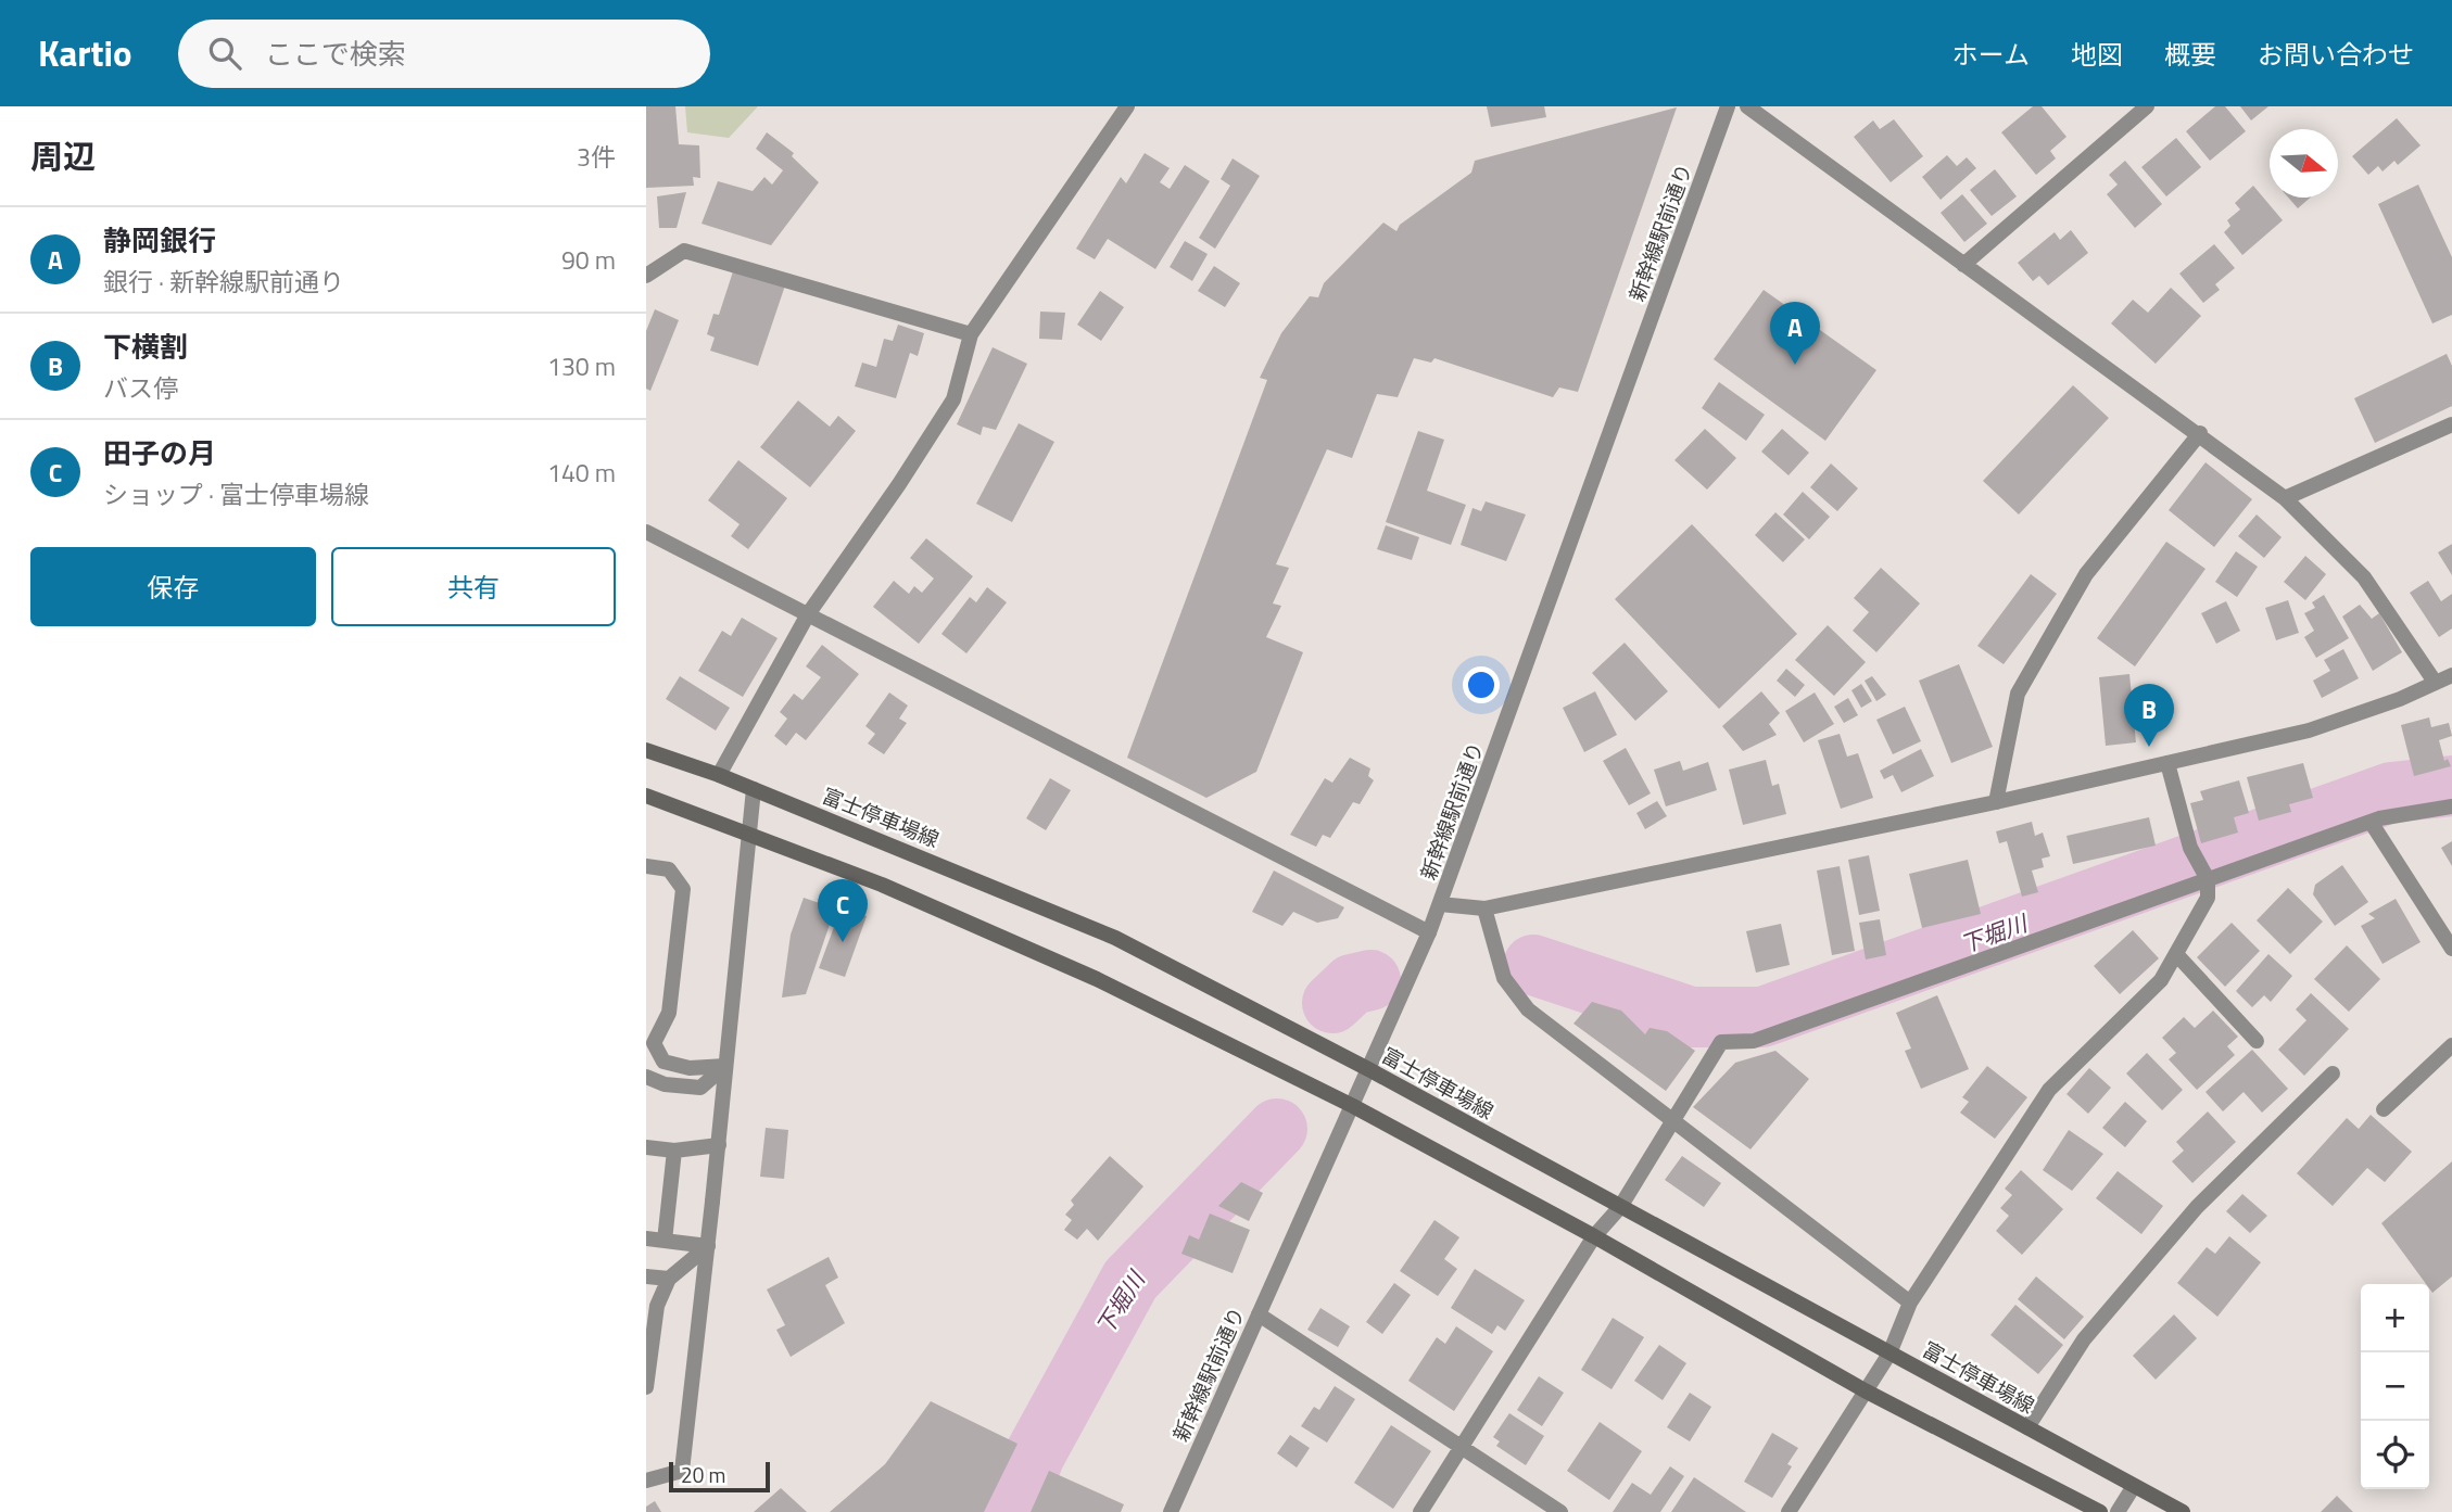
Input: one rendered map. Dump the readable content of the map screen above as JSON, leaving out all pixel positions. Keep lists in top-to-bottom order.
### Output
{
  "streets": {
    "main road": ["富士停車場線"],
    "street": ["新幹線駅前通り"]
  },
  "crossings": [
    ["新幹線駅前通り", "富士停車場線"]
  ],
  "water": ["下堀川"],
  "scale_bar": "20 m",
  "north": "right",
  "page": {
    "header": "Kartio",
    "search": "ここで検索",
    "nav": [
      "ホーム",
      "地図",
      "概要",
      "お問い合わせ"
    ],
    "heading": ["周辺", "3件"],
    "list": [
      {
        "mark": "A",
        "name": "静岡銀行",
        "note": "銀行 · 新幹線駅前通り",
        "value": "90 m"
      },
      {
        "mark": "B",
        "name": "下横割",
        "note": "バス停",
        "value": "130 m"
      },
      {
        "mark": "C",
        "name": "田子の月",
        "note": "ショップ · 富士停車場線",
        "value": "140 m"
      }
    ],
    "pins": ["A", "B", "C"],
    "buttons": ["保存", "共有"],
    "map_buttons": ["+", "−"],
    "scale": "20 m"
  }
}
